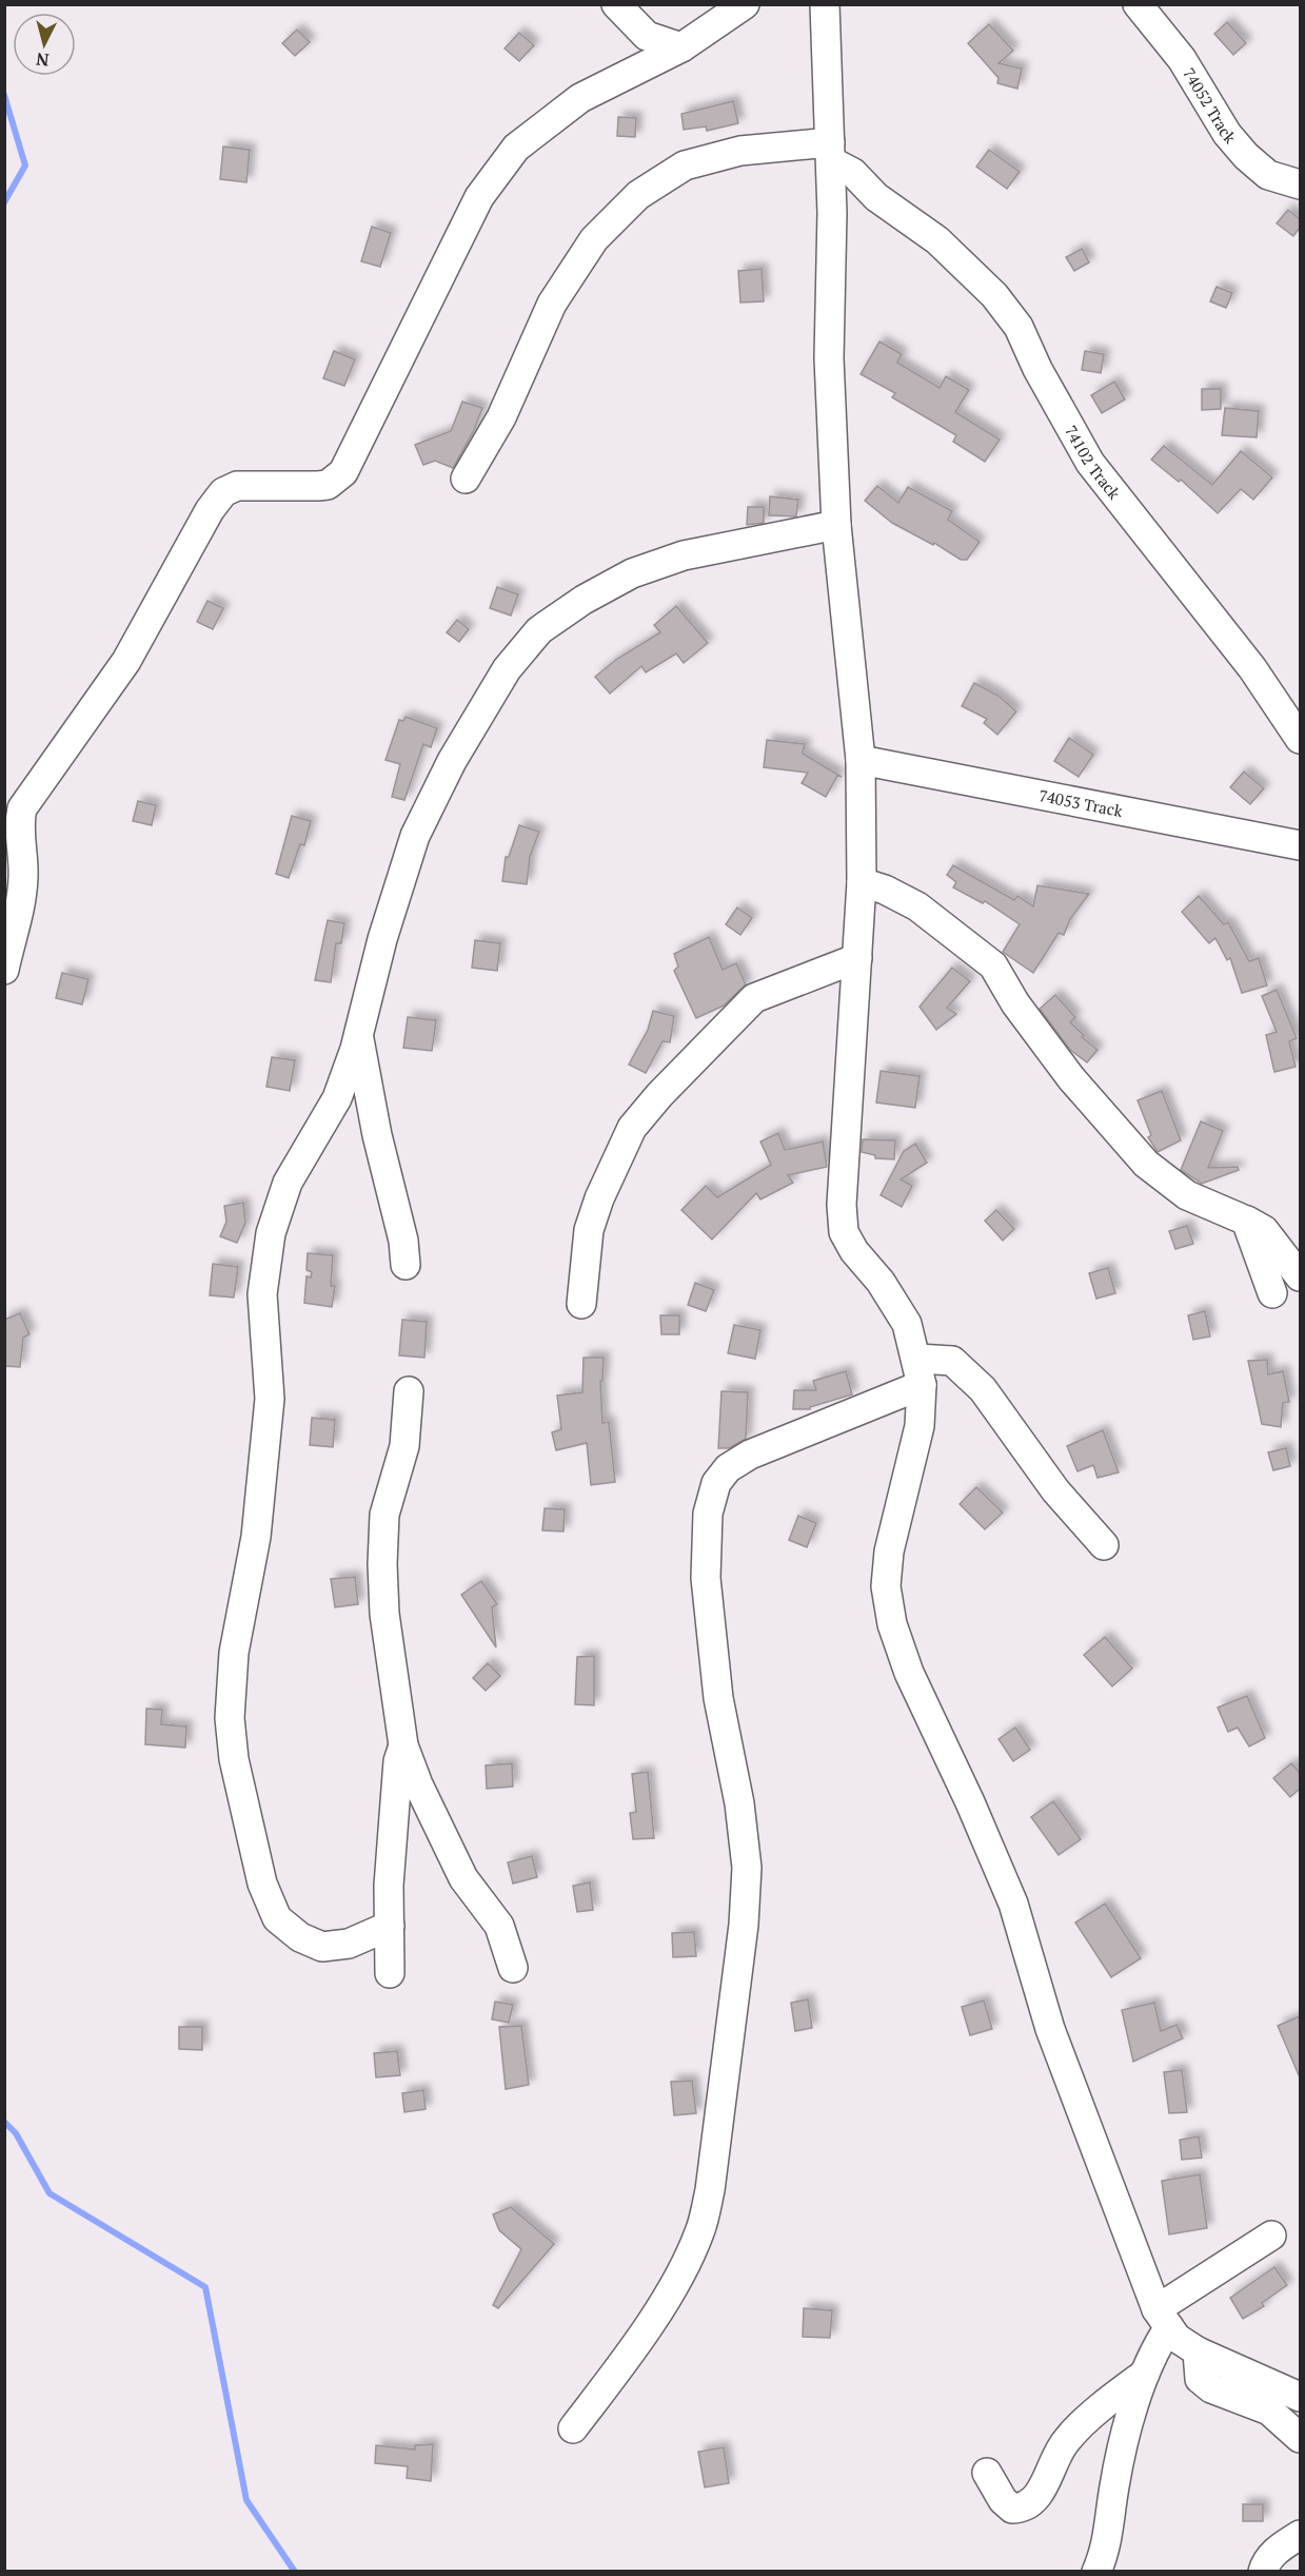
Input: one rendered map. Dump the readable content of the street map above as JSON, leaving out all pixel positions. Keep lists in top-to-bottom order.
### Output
{
  "streets": {
    "street": ["74052 Track", "74102 Track", "74053 Track"]
  },
  "north": "bottom"
}
